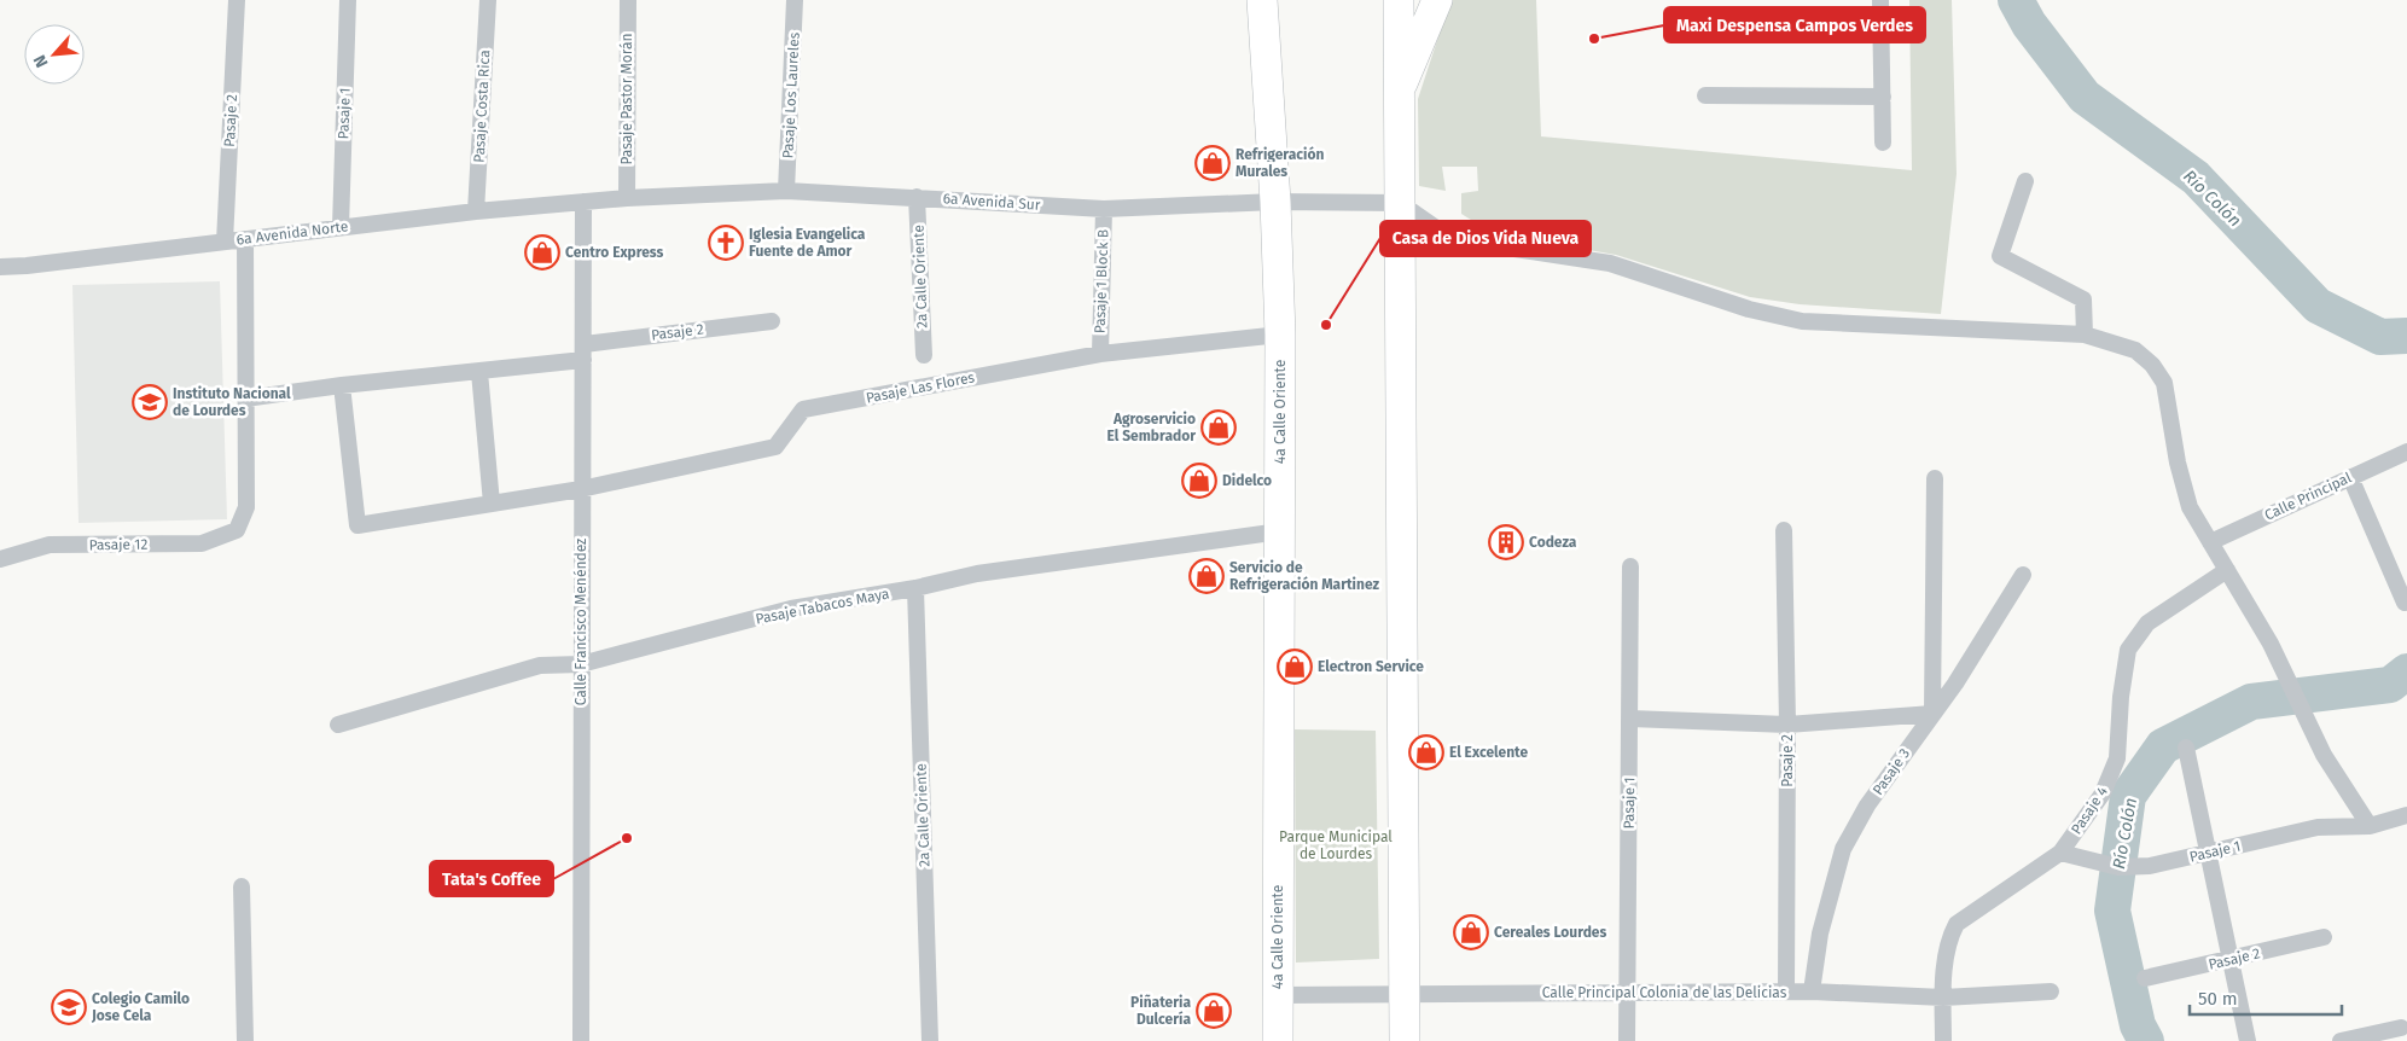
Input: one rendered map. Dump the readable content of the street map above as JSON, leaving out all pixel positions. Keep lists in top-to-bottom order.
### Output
{
  "streets": {
    "highway": ["4a Calle Oriente"],
    "street": [
      "Pasaje Los Laureles",
      "Pasaje Pastor Morán",
      "Pasaje Costa Rica",
      "Pasaje 1",
      "Pasaje 2",
      "6a Avenida Sur",
      "6a Avenida Norte",
      "2a Calle Oriente",
      "Pasaje 1 Block B",
      "Pasaje Las Flores",
      "Calle Principal",
      "Pasaje 12",
      "Pasaje Tabacos Maya",
      "Calle Francisco Menéndez",
      "Pasaje 3",
      "Pasaje 4",
      "Calle Principal Colonia de las Delicias"
    ]
  },
  "crossings": [
    ["Pasaje Los Laureles", "6a Avenida Sur"],
    ["Pasaje Pastor Morán", "6a Avenida Sur"],
    ["Pasaje Costa Rica", "6a Avenida Norte"],
    ["Pasaje 1", "6a Avenida Norte"],
    ["Pasaje 1", "Pasaje 4"],
    ["Pasaje 1", "Calle Principal Colonia de las Delicias"],
    ["Pasaje 2", "6a Avenida Norte"],
    ["Pasaje 2", "Pasaje Las Flores"],
    ["Pasaje 2", "Pasaje 12"],
    ["Pasaje 2", "Calle Francisco Menéndez"],
    ["Pasaje 2", "Calle Principal Colonia de las Delicias"],
    ["6a Avenida Sur", "6a Avenida Norte"],
    ["6a Avenida Sur", "2a Calle Oriente"],
    ["6a Avenida Sur", "Pasaje 1 Block B"],
    ["6a Avenida Sur", "4a Calle Oriente"],
    ["6a Avenida Sur", "Calle Francisco Menéndez"],
    ["6a Avenida Norte", "Calle Francisco Menéndez"],
    ["2a Calle Oriente", "Pasaje Tabacos Maya"],
    ["Pasaje 1 Block B", "Pasaje Las Flores"],
    ["Pasaje Las Flores", "4a Calle Oriente"],
    ["Pasaje Las Flores", "Calle Francisco Menéndez"],
    ["4a Calle Oriente", "Pasaje Tabacos Maya"],
    ["4a Calle Oriente", "Calle Principal Colonia de las Delicias"],
    ["Pasaje Tabacos Maya", "Calle Francisco Menéndez"],
    ["Pasaje 3", "Calle Principal Colonia de las Delicias"],
    ["Pasaje 4", "Calle Principal Colonia de las Delicias"]
  ],
  "water": ["Río Colón"],
  "parks": ["Parque Municipal de Lourdes"],
  "places": {
    "other": ["Maxi Despensa Campos Verdes", "Casa de Dios Vida Nueva", "Tata's Coffee"],
    "shop": [
      "Refrigeración Murales",
      "Centro Express",
      "Agroservicio El Sembrador",
      "Didelco",
      "Servicio de Refrigeración Martinez",
      "Electron Service",
      "El Excelente",
      "Cereales Lourdes",
      "Piñateria Dulcería"
    ],
    "church": ["Iglesia Evangelica Fuente de Amor"],
    "school or university": ["Instituto Nacional de Lourdes", "Colegio Camilo Jose Cela"],
    "building": ["Codeza"]
  },
  "scale_bar": "50 m",
  "north": "bottom left"
}
